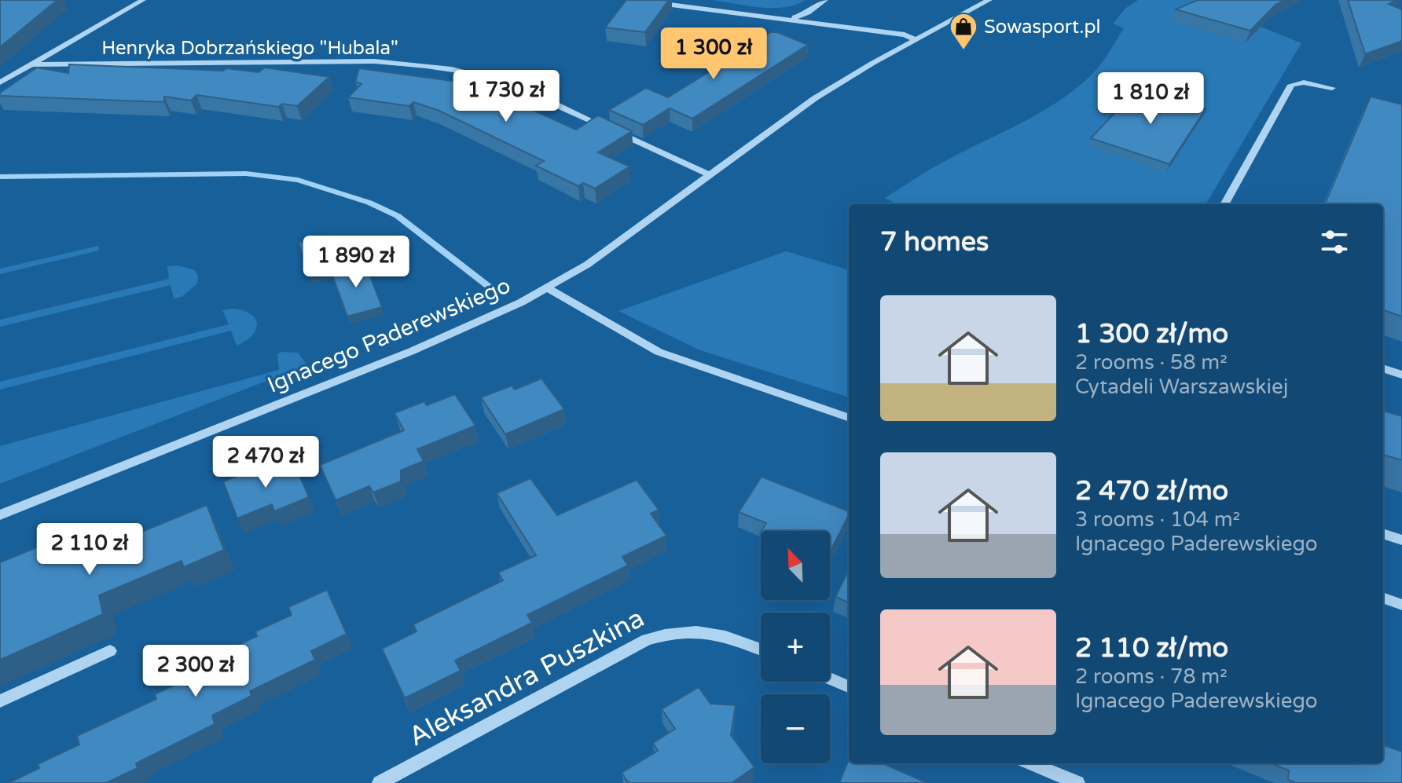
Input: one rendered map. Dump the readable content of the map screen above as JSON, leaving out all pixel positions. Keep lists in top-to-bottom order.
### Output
{
  "streets": {
    "street": ["Henryka Dobrzańskiego \"Hubala\"", "Ignacego Paderewskiego", "Aleksandra Puszkina"]
  },
  "crossings": [
    ["Henryka Dobrzańskiego \"Hubala\"", "Ignacego Paderewskiego"]
  ],
  "places": {
    "shop": ["Sowasport.pl"]
  },
  "north": "top left",
  "page": {
    "price": [
      "1 300 zł",
      "1 730 zł",
      "1 810 zł",
      "1 890 zł",
      "2 470 zł",
      "2 110 zł",
      "2 300 zł"
    ],
    "heading": "7 homes",
    "list": [
      {
        "name": "1 300 zł/mo",
        "note": "2 rooms · 58 m² · Cytadeli Warszawskiej"
      },
      {
        "name": "2 470 zł/mo",
        "note": "3 rooms · 104 m² · Ignacego Paderewskiego"
      },
      {
        "name": "2 110 zł/mo",
        "note": "2 rooms · 78 m² · Ignacego Paderewskiego"
      }
    ],
    "map_buttons": ["+", "−"]
  }
}
